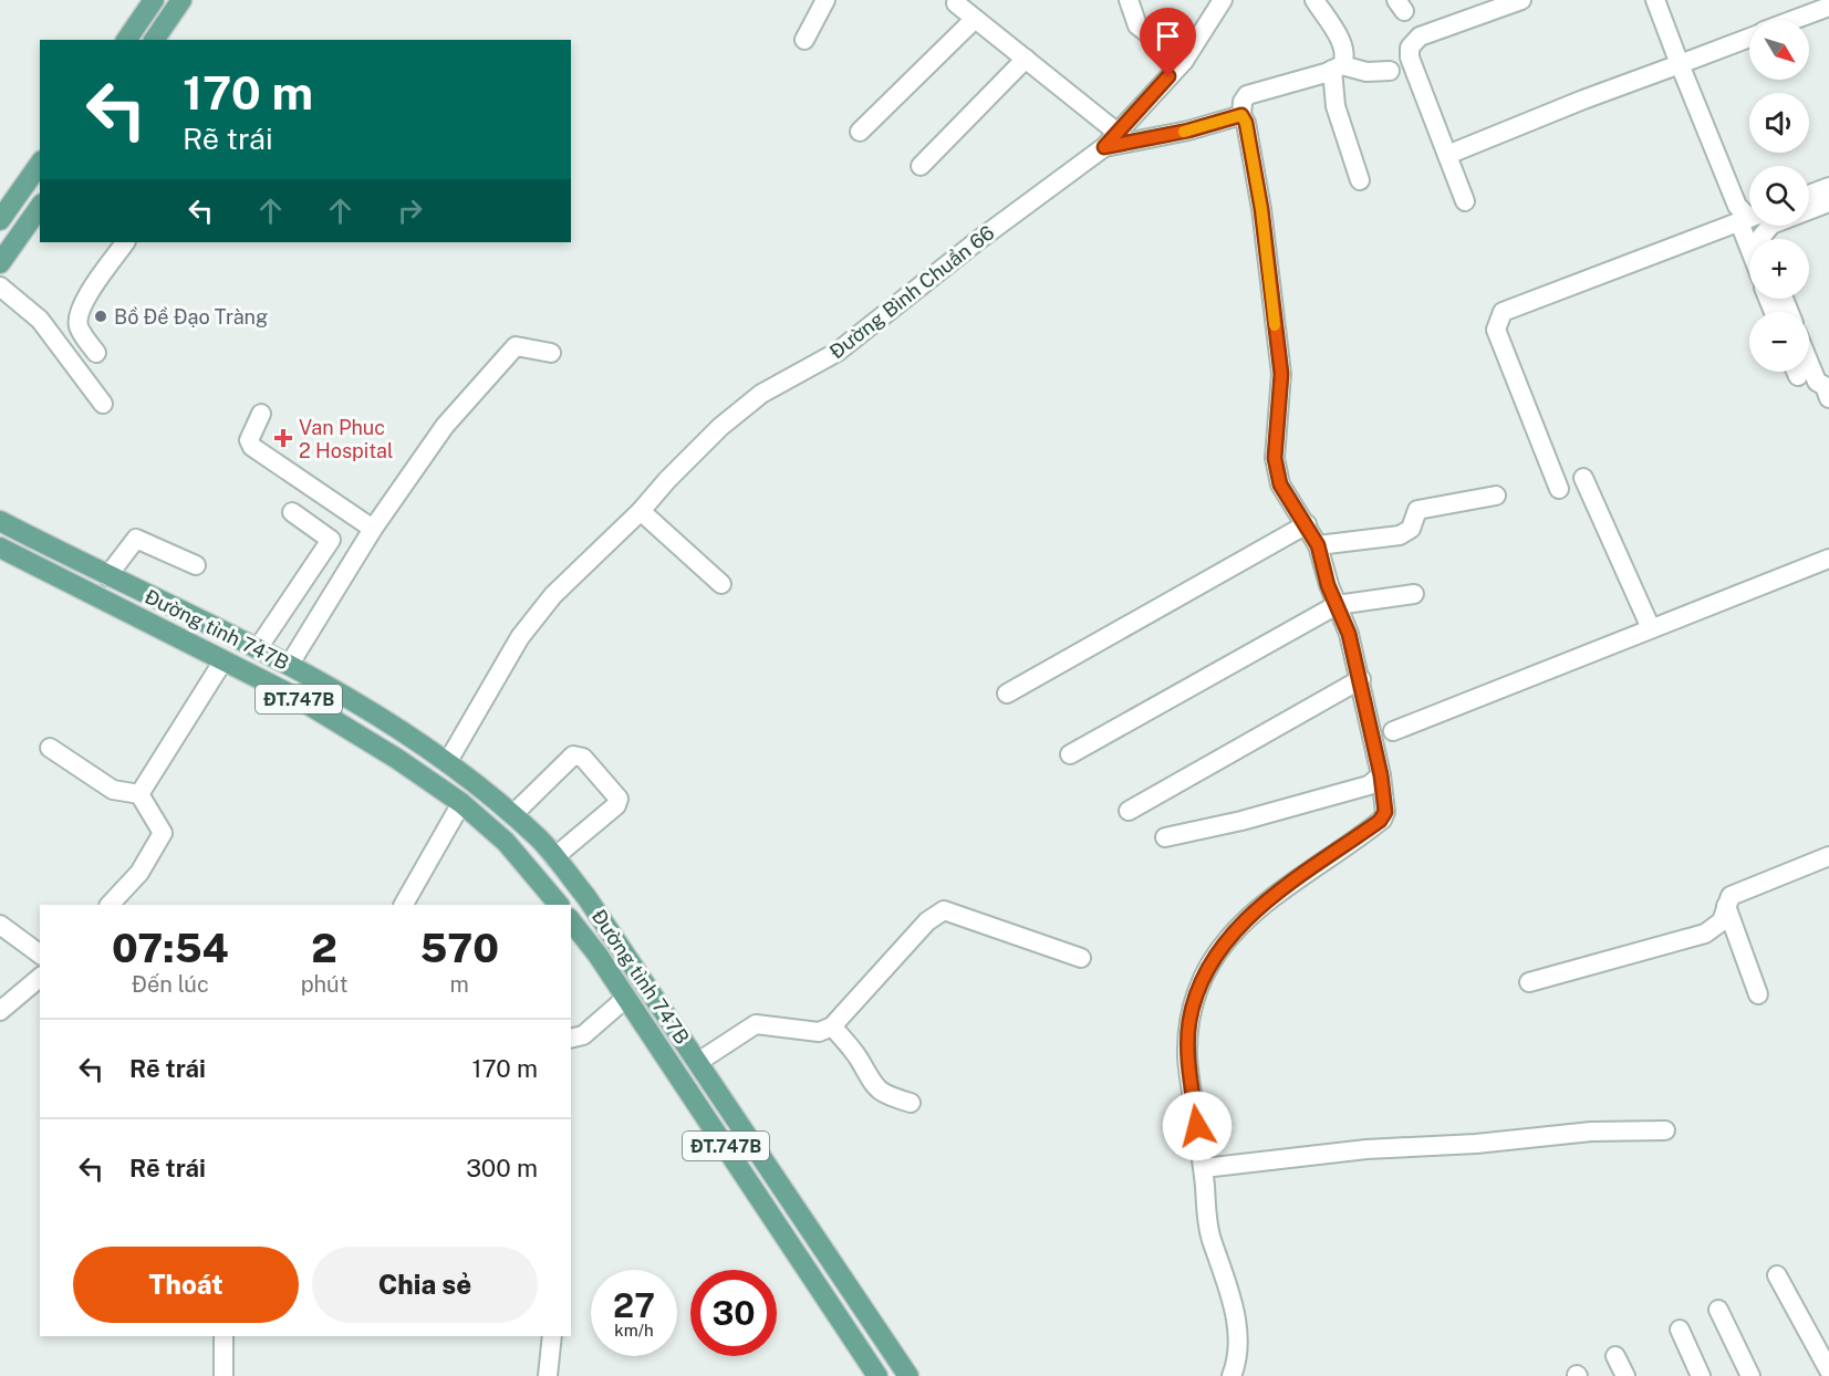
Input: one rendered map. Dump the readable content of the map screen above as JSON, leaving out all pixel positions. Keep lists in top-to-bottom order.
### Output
{
  "streets": {
    "main road": ["Đường tỉnh 747B", "ĐT.747B"],
    "street": ["Đường Bình Chuẩn 66"]
  },
  "crossings": [
    ["Đường Bình Chuẩn 66", "Đường tỉnh 747B"]
  ],
  "places": {
    "other": ["Bồ Đề Đạo Tràng"],
    "health": ["Van Phuc 2 Hospital"]
  },
  "north": "bottom right",
  "page": {
    "map_buttons": ["+", "−"],
    "turn": ["170 m", "Rẽ trái"],
    "eta": [
      "07:54",
      "Đến lúc",
      "2",
      "phút",
      "570",
      "m"
    ],
    "list": [
      {
        "name": "Rẽ trái",
        "value": "170 m"
      },
      {
        "name": "Rẽ trái",
        "value": "300 m"
      }
    ],
    "buttons": ["Thoát", "Chia sẻ"],
    "speed": "27 km/h",
    "limit": "30"
  }
}
